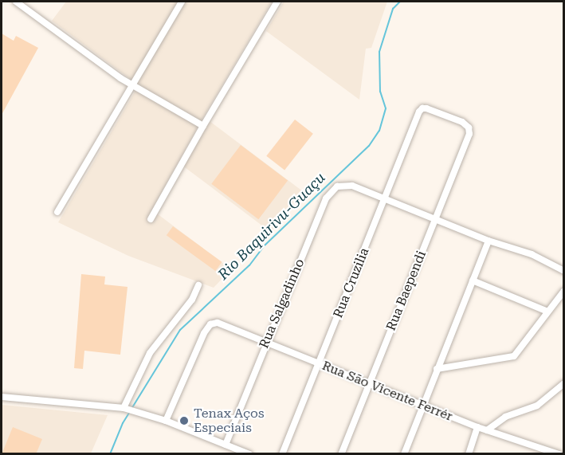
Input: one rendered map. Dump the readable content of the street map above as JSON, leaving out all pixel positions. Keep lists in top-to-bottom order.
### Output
{
  "streets": {
    "street": [
      "Rua Cruzilia",
      "Rua Baependi",
      "Rua Salgadinho",
      "Rua São Vicente Ferrér"
    ]
  },
  "crossings": [
    ["Rua Cruzilia", "Rua Baependi"],
    ["Rua Cruzilia", "Rua Salgadinho"],
    ["Rua Cruzilia", "Rua São Vicente Ferrér"],
    ["Rua Baependi", "Rua São Vicente Ferrér"],
    ["Rua Salgadinho", "Rua São Vicente Ferrér"]
  ],
  "water": ["Rio Baquirivu-Guaçu"],
  "places": ["Tenax Aços Especiais"]
}
